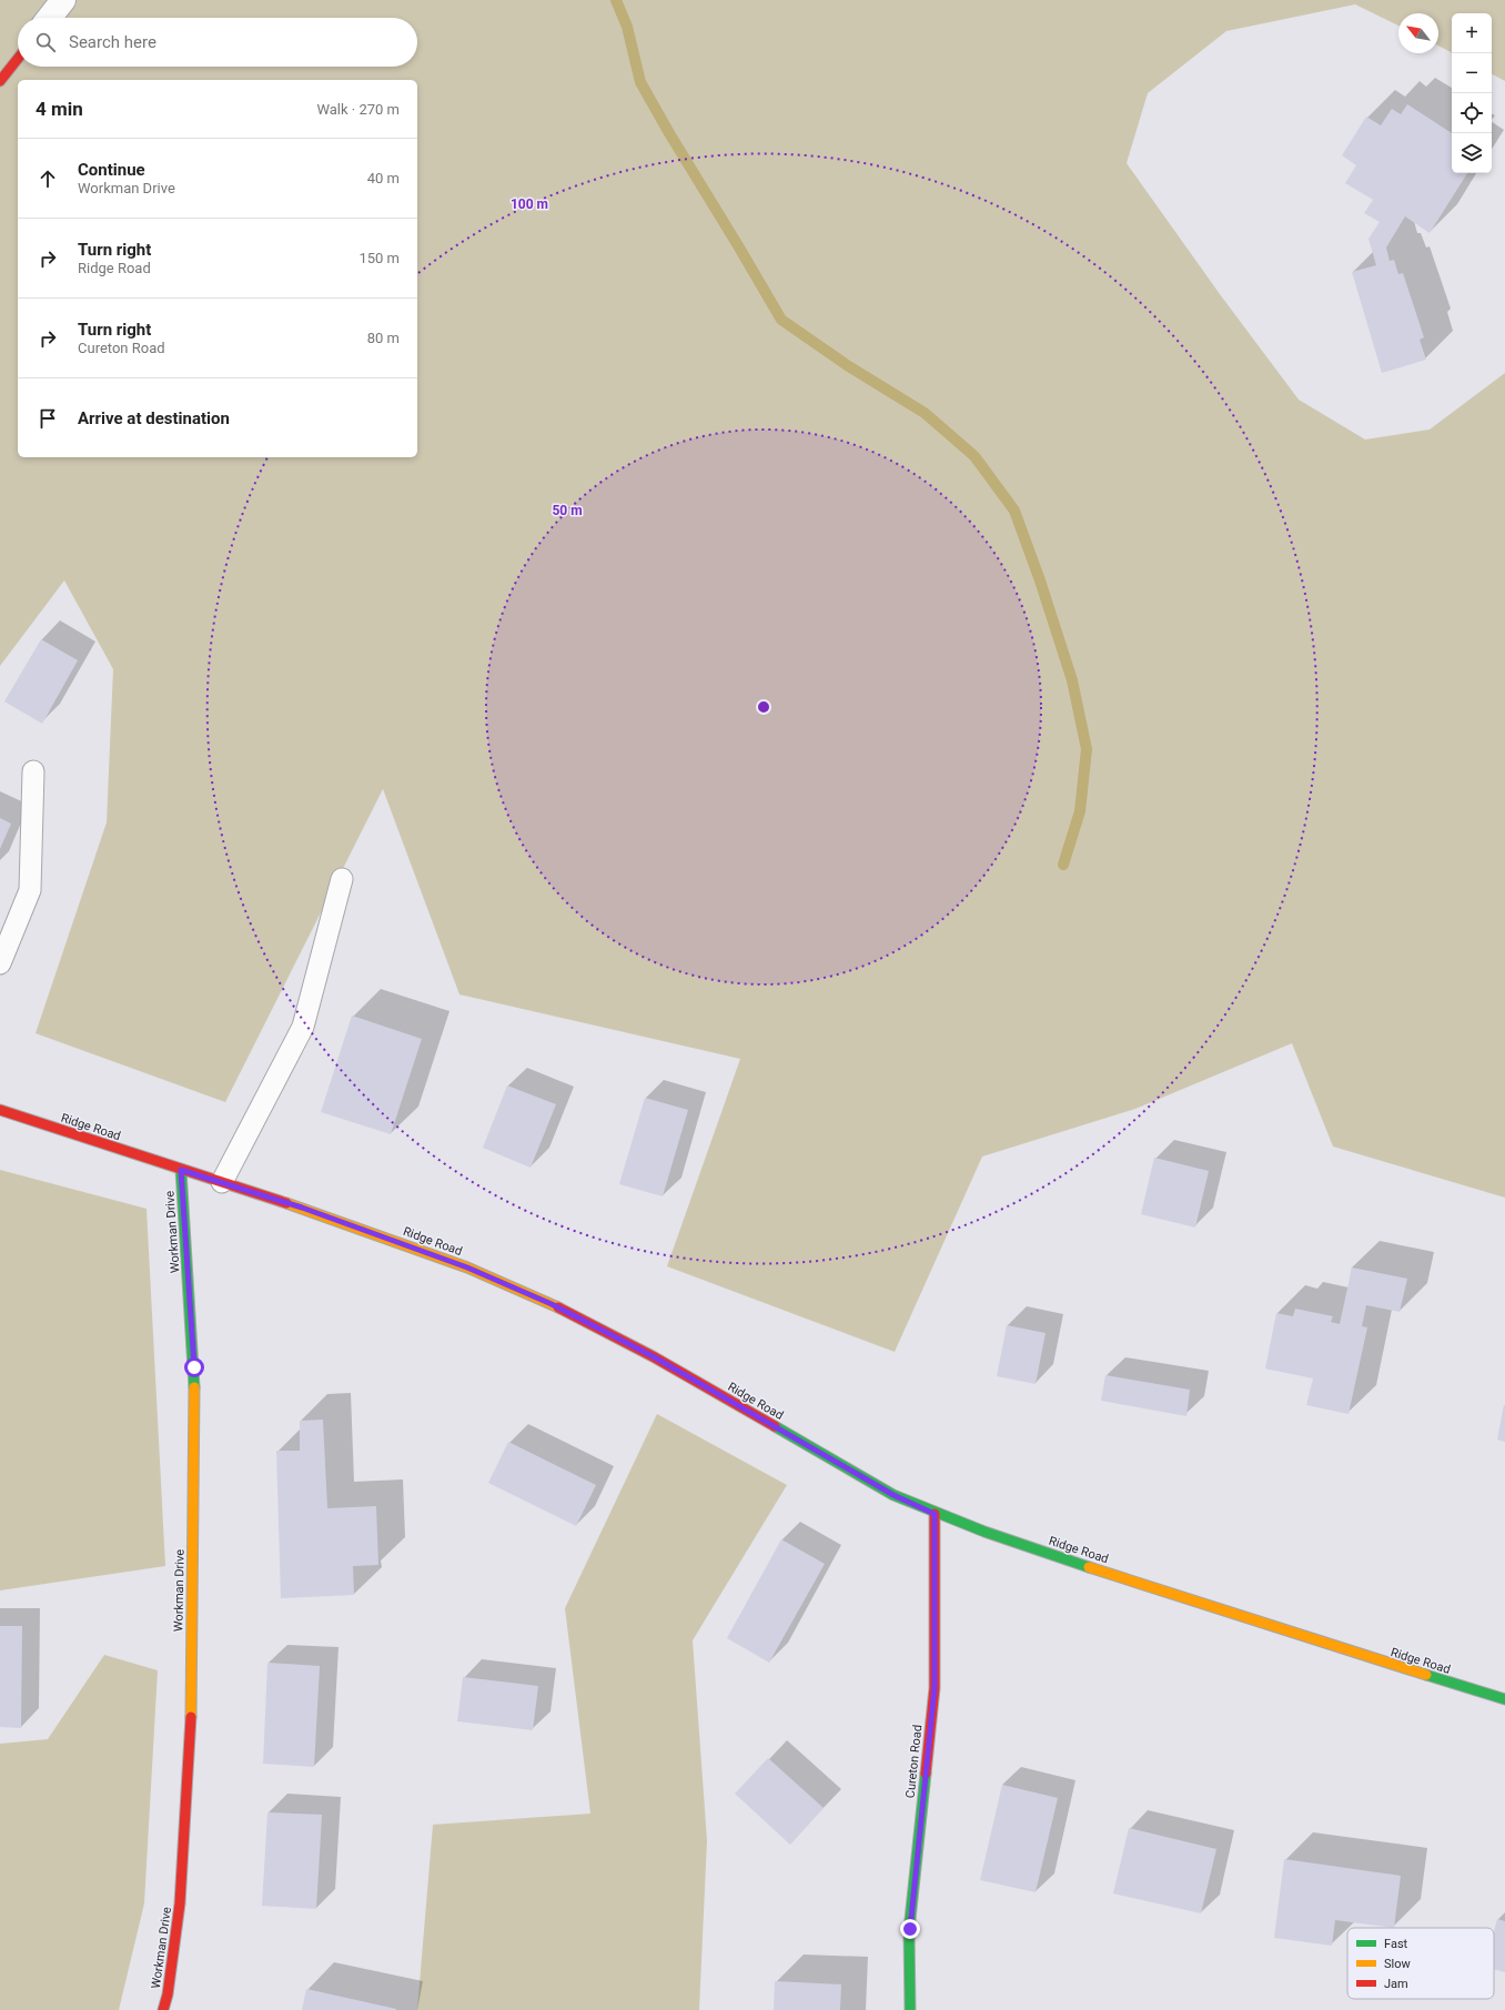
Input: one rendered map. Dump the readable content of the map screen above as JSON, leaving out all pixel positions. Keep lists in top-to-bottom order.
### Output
{
  "streets": {
    "street": ["Ridge Road", "Workman Drive", "Cureton Road"]
  },
  "crossings": [
    ["Ridge Road", "Workman Drive"],
    ["Ridge Road", "Cureton Road"]
  ],
  "legend": ["Fast", "Slow", "Jam"],
  "north": "top left",
  "page": {
    "map_buttons": ["+", "−"],
    "search": "Search here",
    "heading": ["4 min", "Walk · 270 m"],
    "list": [
      ["Continue", "Workman Drive", "40 m"],
      ["Turn right", "Ridge Road", "150 m"],
      ["Turn right", "Cureton Road", "80 m"],
      "Arrive at destination"
    ]
  },
  "rings": ["100 m", "50 m"]
}
